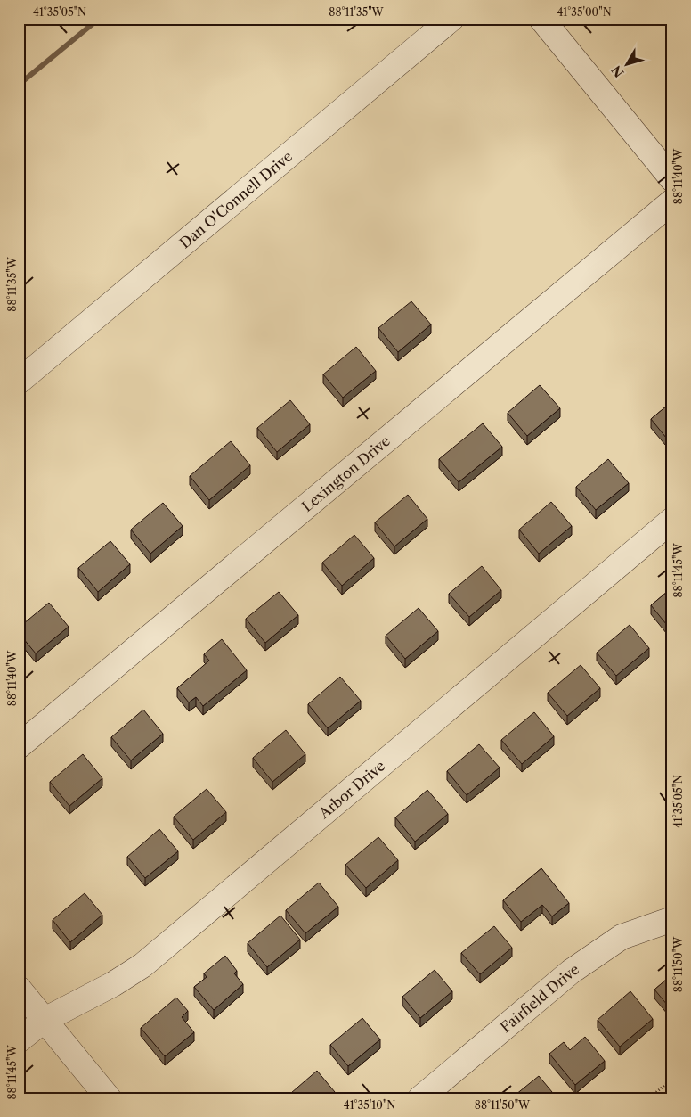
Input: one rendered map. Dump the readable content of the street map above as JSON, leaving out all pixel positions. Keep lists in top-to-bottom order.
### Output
{
  "streets": {
    "street": [
      "Dan O'Connell Drive",
      "Lexington Drive",
      "Arbor Drive",
      "Fairfield Drive"
    ]
  },
  "north": "bottom left",
  "coordinates": [
    "41°35'05\"N",
    "88°11'35\"W",
    "41°35'00\"N",
    "88°11'40\"W",
    "88°11'45\"W",
    "88°11'50\"W",
    "41°35'10\"N"
  ]
}
